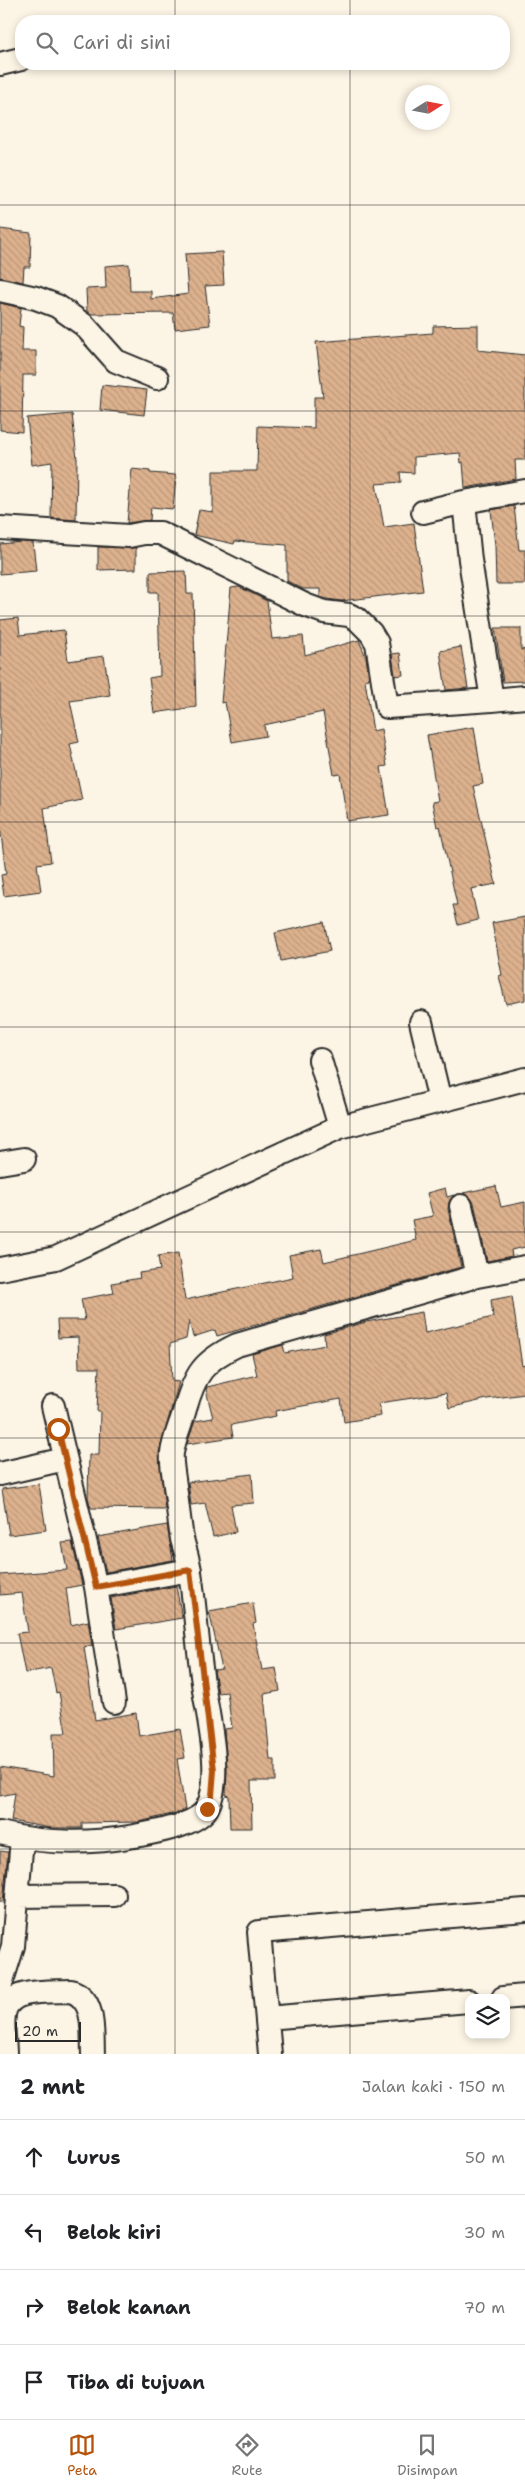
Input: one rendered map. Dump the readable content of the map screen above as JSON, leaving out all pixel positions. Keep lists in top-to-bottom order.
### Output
{
  "scale_bar": "20 m",
  "north": "right",
  "page": {
    "search": "Cari di sini",
    "scale": "20 m",
    "heading": ["2 mnt", "Jalan kaki · 150 m"],
    "list": [
      ["Lurus", "50 m"],
      ["Belok kiri", "30 m"],
      ["Belok kanan", "70 m"],
      "Tiba di tujuan"
    ],
    "nav": ["Peta", "Rute", "Disimpan"]
  }
}
